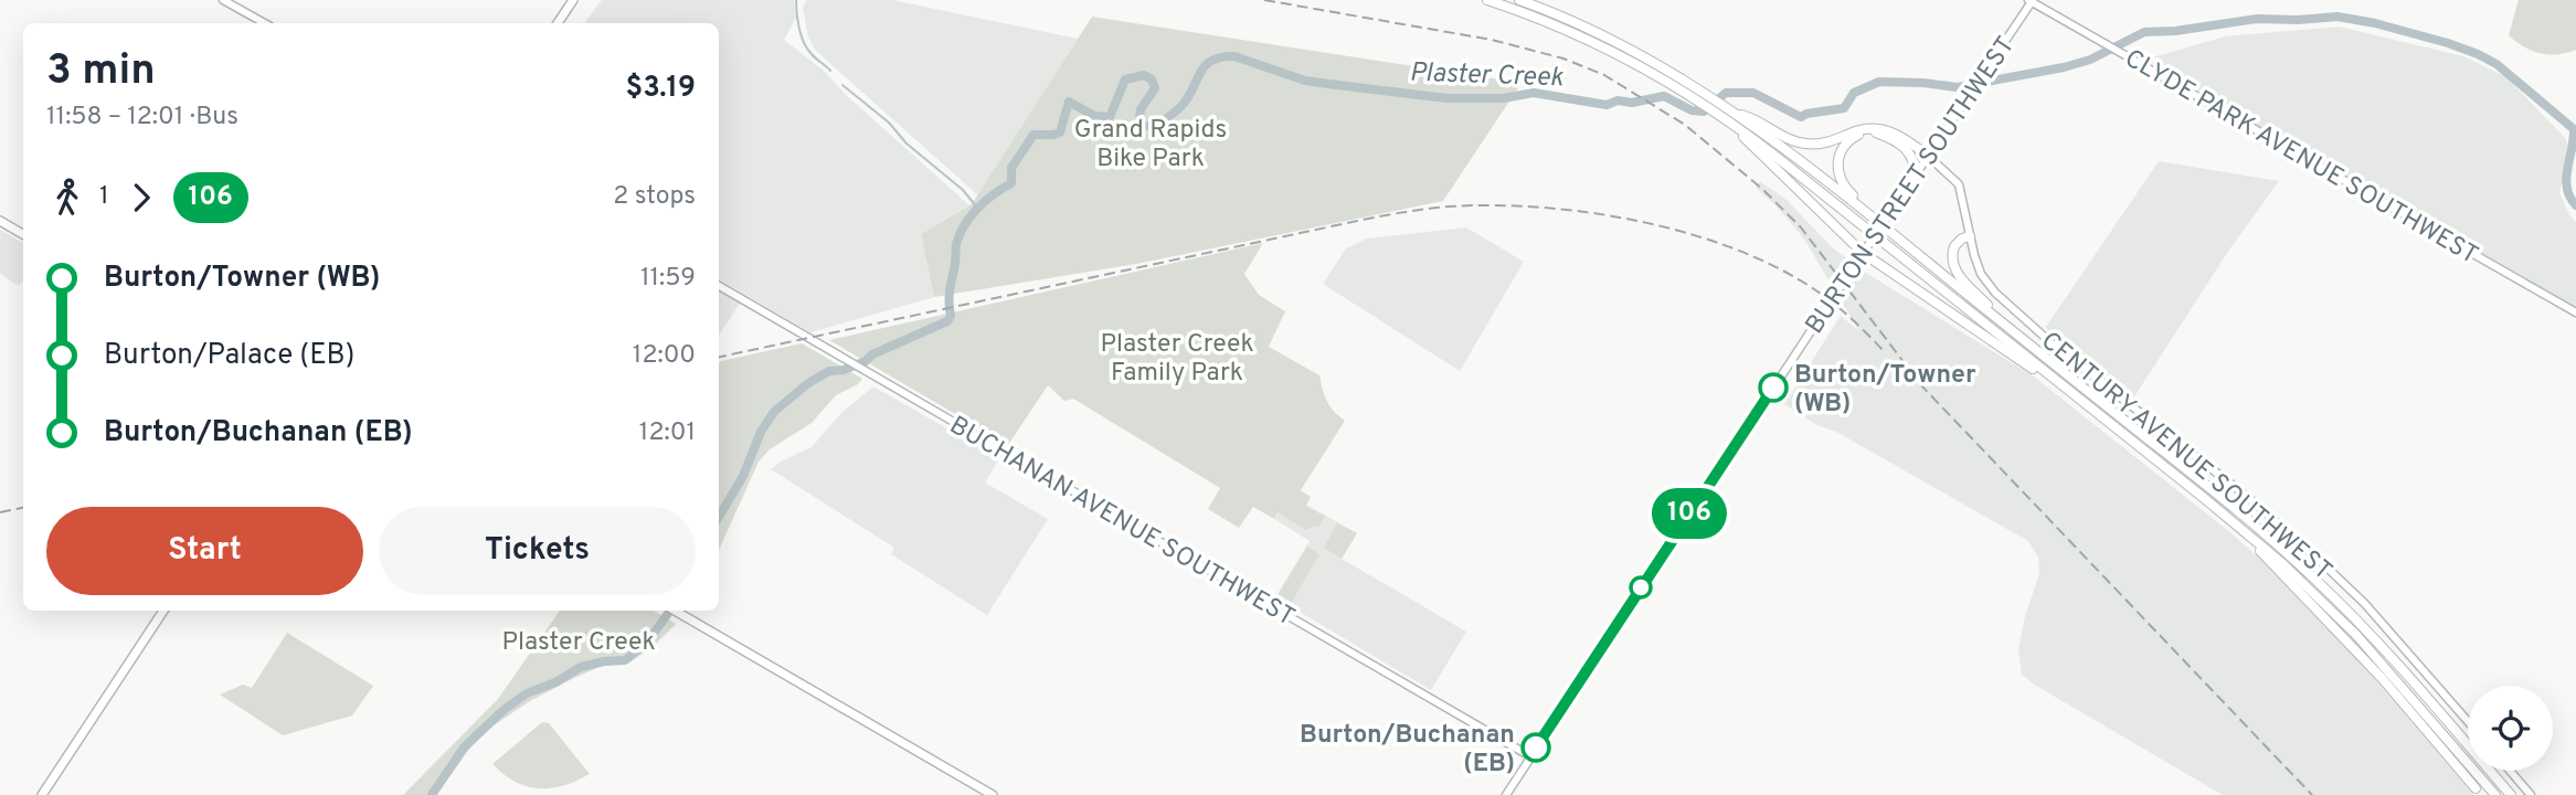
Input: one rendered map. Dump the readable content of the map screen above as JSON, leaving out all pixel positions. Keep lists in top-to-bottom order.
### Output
{
  "streets": {
    "street": [
      "CLYDE PARK AVENUE SOUTHWEST",
      "BURTON STREET SOUTHWEST",
      "CENTURY AVENUE SOUTHWEST",
      "BUCHANAN AVENUE SOUTHWEST"
    ]
  },
  "crossings": [
    ["CLYDE PARK AVENUE SOUTHWEST", "BURTON STREET SOUTHWEST"],
    ["BURTON STREET SOUTHWEST", "CENTURY AVENUE SOUTHWEST"],
    ["BURTON STREET SOUTHWEST", "BUCHANAN AVENUE SOUTHWEST"]
  ],
  "water": ["Plaster Creek"],
  "parks": ["Grand Rapids Bike Park", "Plaster Creek Family Park", "Plaster Creek"],
  "places": ["Burton/Towner (WB)", "Burton/Buchanan (EB)"],
  "lines": ["bus line 106"],
  "page": {
    "on_map": "106",
    "heading": ["3 min", "11:58 – 12:01 · Bus", "$3.19"],
    "legs": ["1", "106", "2 stops"],
    "list": [
      {
        "name": "Burton/Towner (WB)",
        "value": "11:59"
      },
      {
        "name": "Burton/Palace (EB)",
        "value": "12:00"
      },
      {
        "name": "Burton/Buchanan (EB)",
        "value": "12:01"
      }
    ],
    "buttons": ["Start", "Tickets"]
  }
}
